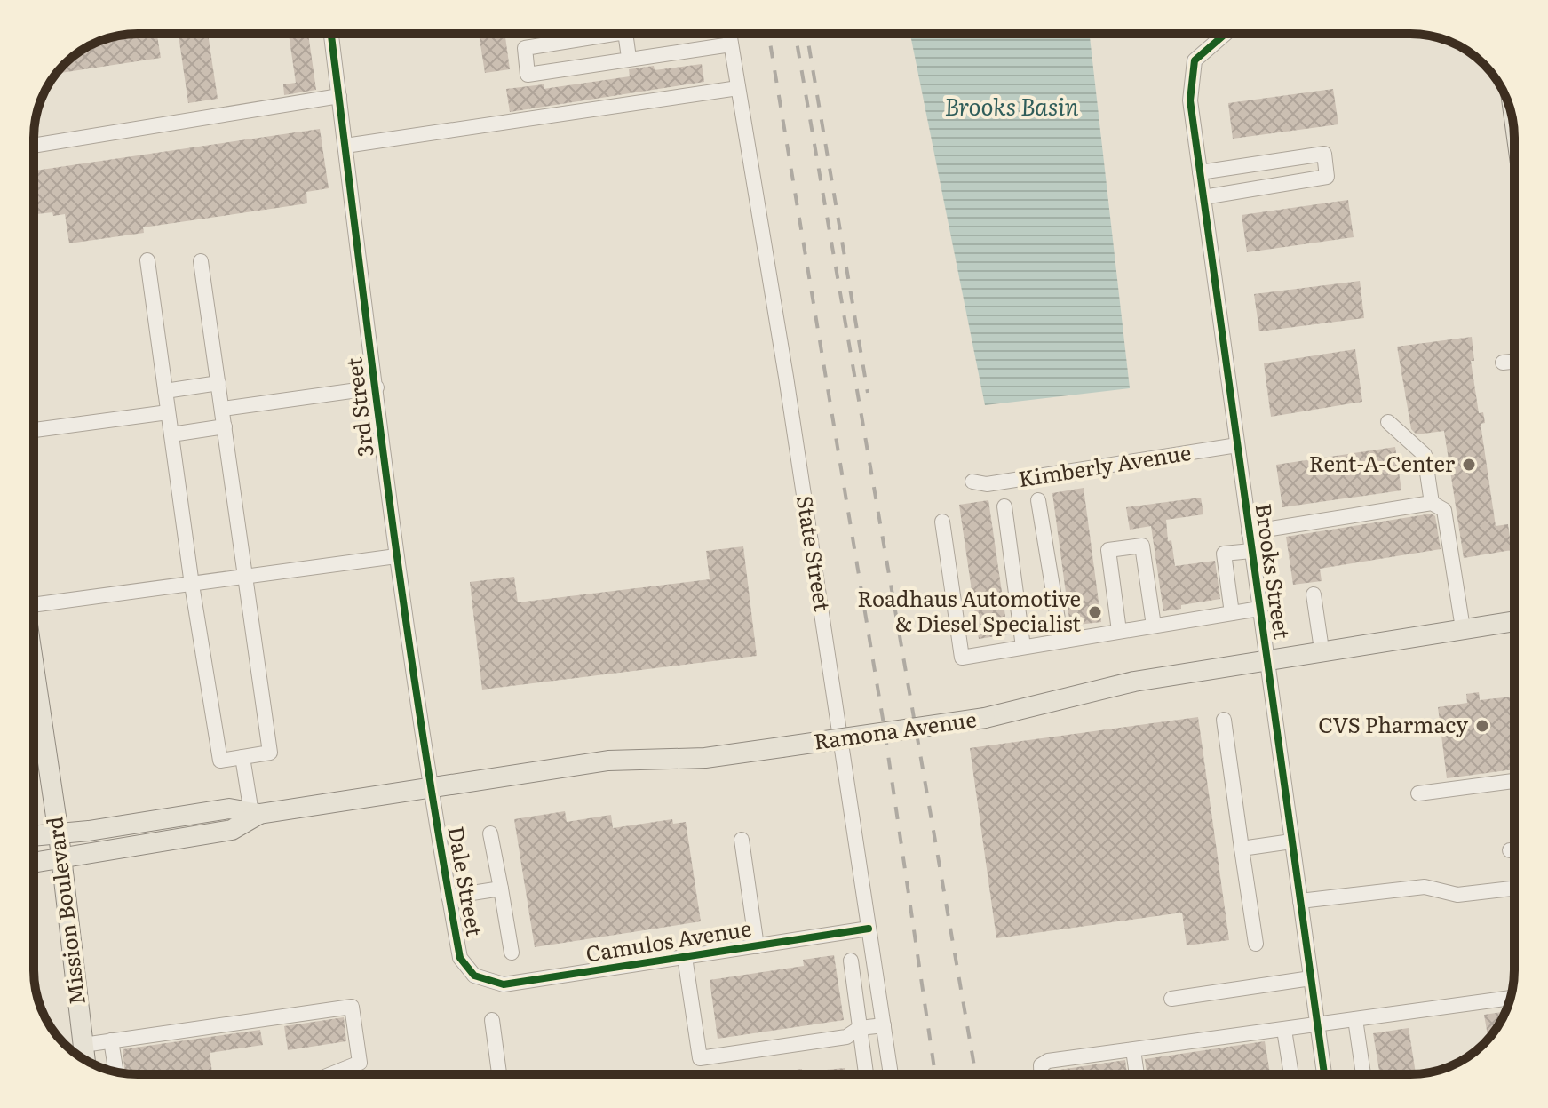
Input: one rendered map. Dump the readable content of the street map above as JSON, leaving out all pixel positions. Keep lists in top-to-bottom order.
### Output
{
  "streets": {
    "main road": ["Ramona Avenue", "Mission Boulevard"],
    "street": [
      "3rd Street",
      "Kimberly Avenue",
      "State Street",
      "Brooks Street",
      "Dale Street",
      "Camulos Avenue"
    ]
  },
  "crossings": [
    ["3rd Street", "Ramona Avenue"],
    ["3rd Street", "Dale Street"],
    ["Kimberly Avenue", "Brooks Street"],
    ["State Street", "Camulos Avenue"],
    ["Brooks Street", "Ramona Avenue"],
    ["Ramona Avenue", "Dale Street"],
    ["Ramona Avenue", "Mission Boulevard"],
    ["Dale Street", "Camulos Avenue"]
  ],
  "water": ["Brooks Basin"],
  "places": ["Rent-A-Center", "Roadhaus Automotive & Diesel Specialist", "CVS Pharmacy"]
}
